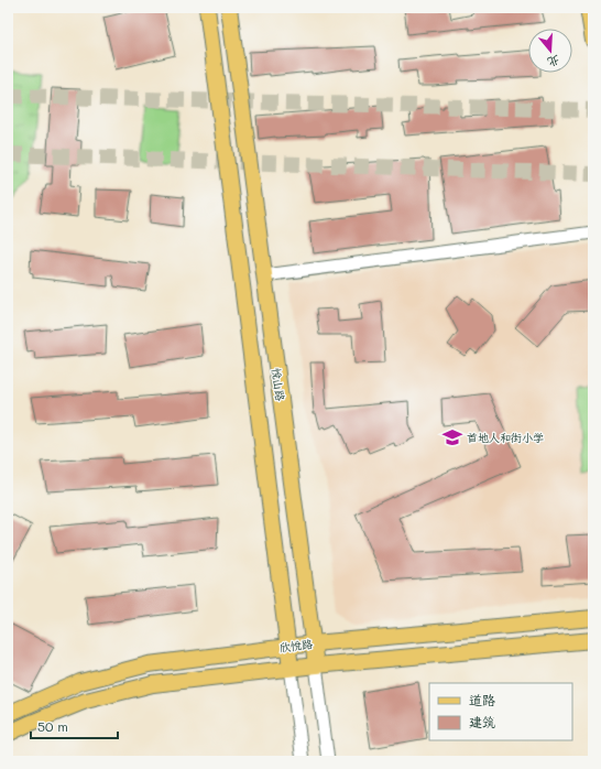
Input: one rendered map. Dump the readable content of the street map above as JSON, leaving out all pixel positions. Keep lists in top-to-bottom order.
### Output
{
  "streets": {
    "main road": ["悦山路", "欣悦路"]
  },
  "crossings": [
    ["悦山路", "欣悦路"]
  ],
  "places": {
    "school or university": ["首地人和街小学"]
  },
  "legend": ["道路", "建筑"],
  "scale_bar": "50 m",
  "north": "bottom"
}
